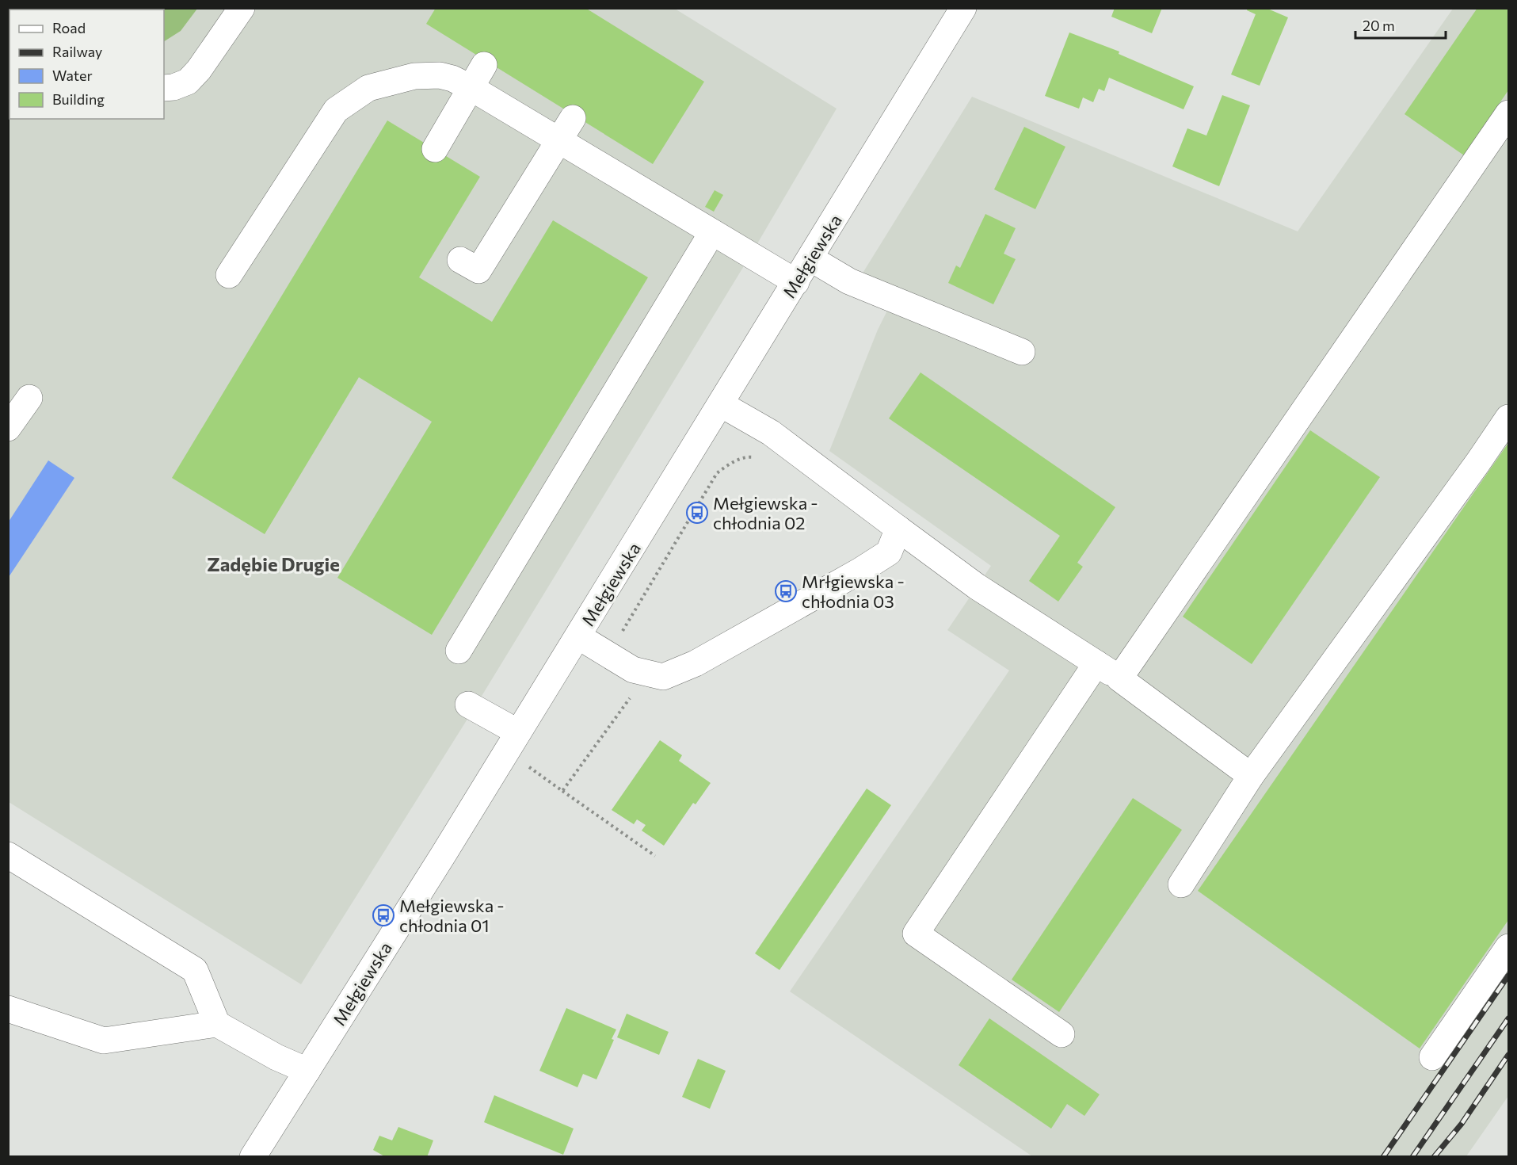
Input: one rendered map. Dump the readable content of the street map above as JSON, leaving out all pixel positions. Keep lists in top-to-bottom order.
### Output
{
  "streets": {
    "street": ["Mełgiewska"]
  },
  "districts": ["Zadębie Drugie"],
  "places": {
    "bus stop": ["Mełgiewska - chłodnia 02", "Mrłgiewska - chłodnia 03", "Mełgiewska - chłodnia 01"]
  },
  "legend": [
    "Road",
    "Railway",
    "Water",
    "Building"
  ],
  "scale_bar": "20 m"
}
